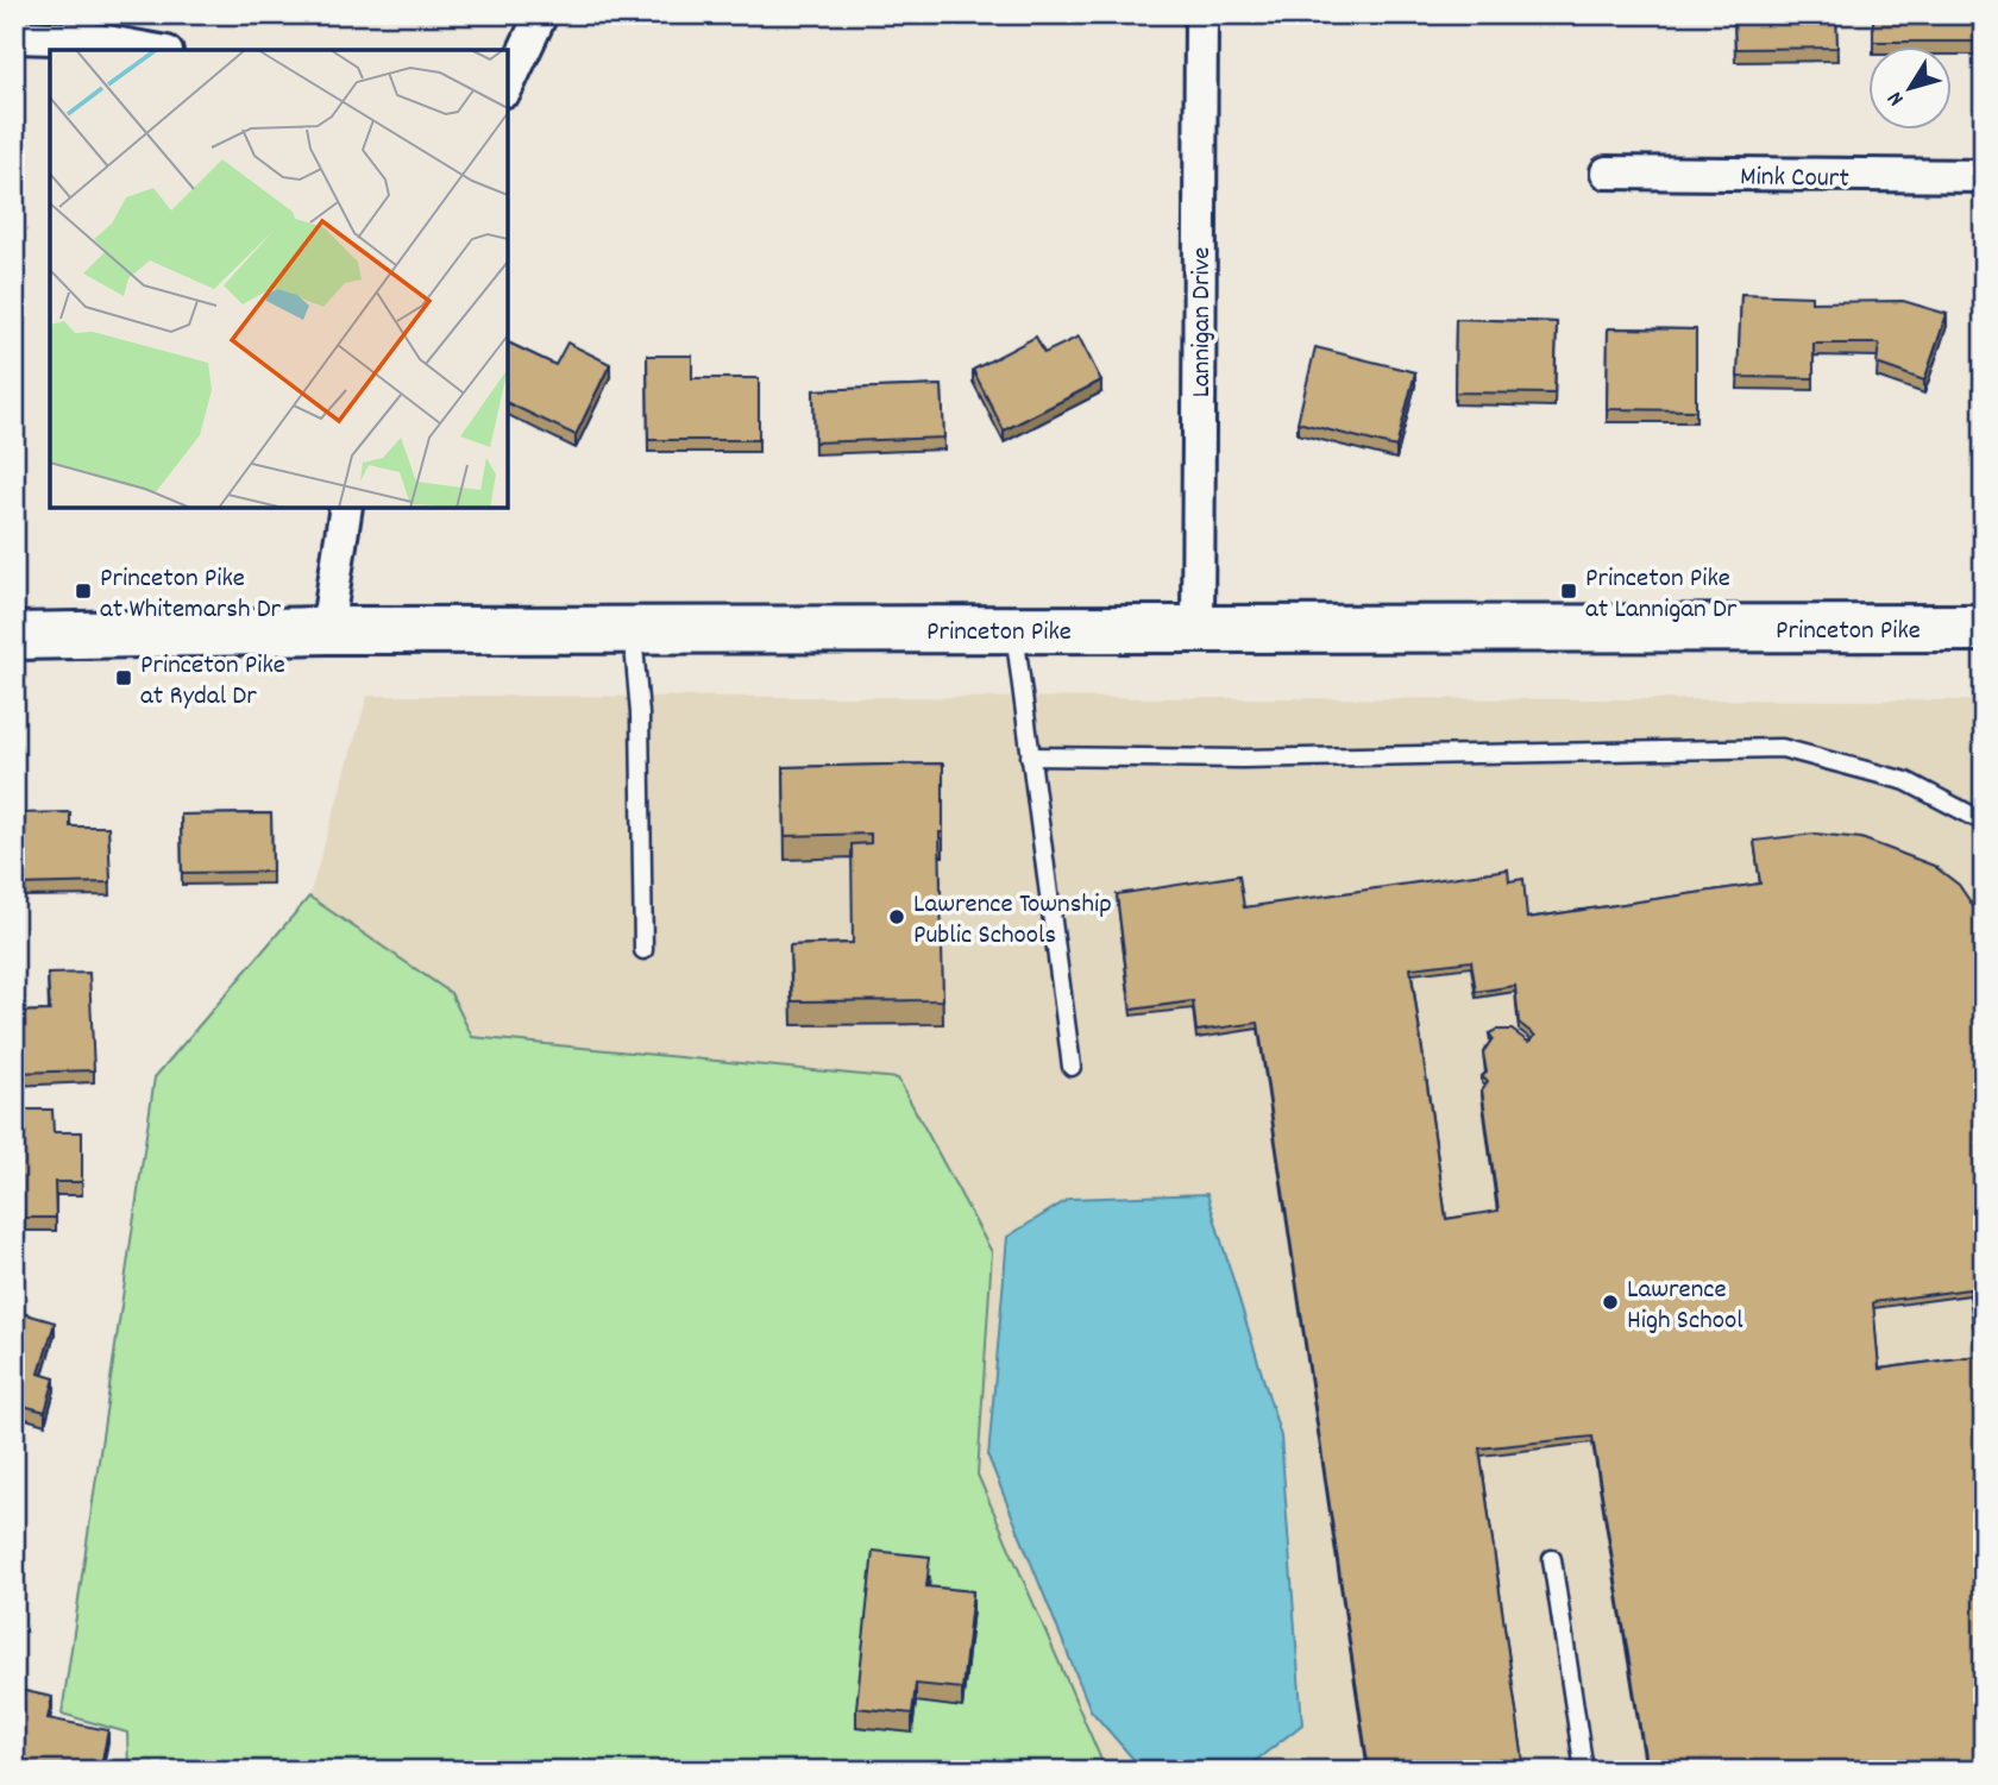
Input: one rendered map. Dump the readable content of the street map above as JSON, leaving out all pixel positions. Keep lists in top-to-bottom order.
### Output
{
  "streets": {
    "main road": ["Princeton Pike"],
    "street": ["Mink Court", "Lannigan Drive"]
  },
  "crossings": [
    ["Lannigan Drive", "Princeton Pike"]
  ],
  "places": {
    "transit": ["Princeton Pike at Whitemarsh Dr", "Princeton Pike at Lannigan Dr", "Princeton Pike at Rydal Dr"],
    "other": ["Lawrence Township Public Schools", "Lawrence High School"]
  },
  "north": "bottom left"
}
